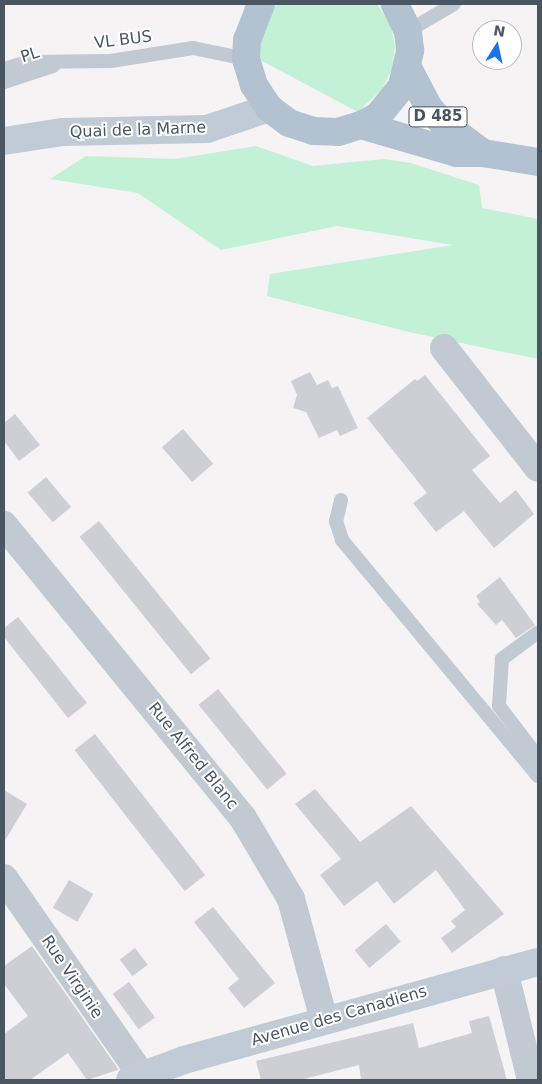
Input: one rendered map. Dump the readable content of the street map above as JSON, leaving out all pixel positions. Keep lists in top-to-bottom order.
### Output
{
  "streets": {
    "main road": ["D 485"],
    "street": [
      "Quai de la Marne",
      "Rue Alfred Blanc",
      "Rue Virginie",
      "Avenue des Canadiens"
    ],
    "lane": ["VL BUS", "PL"]
  },
  "crossings": [
    ["VL BUS", "PL"],
    ["Rue Alfred Blanc", "Avenue des Canadiens"],
    ["Rue Virginie", "Avenue des Canadiens"]
  ],
  "north": "top"
}
